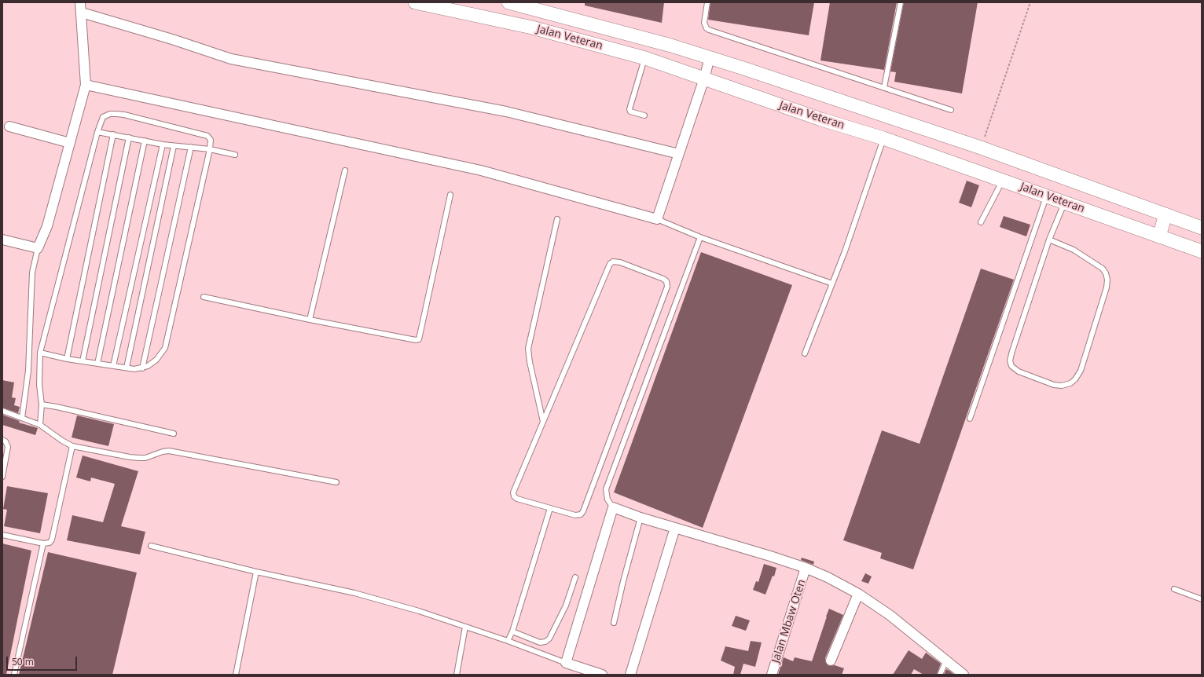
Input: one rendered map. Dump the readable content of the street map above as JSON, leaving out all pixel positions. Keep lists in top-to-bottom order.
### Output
{
  "streets": {
    "main road": ["Jalan Veteran"],
    "street": ["Jalan Mbaw Oten"]
  },
  "scale_bar": "50 m"
}
